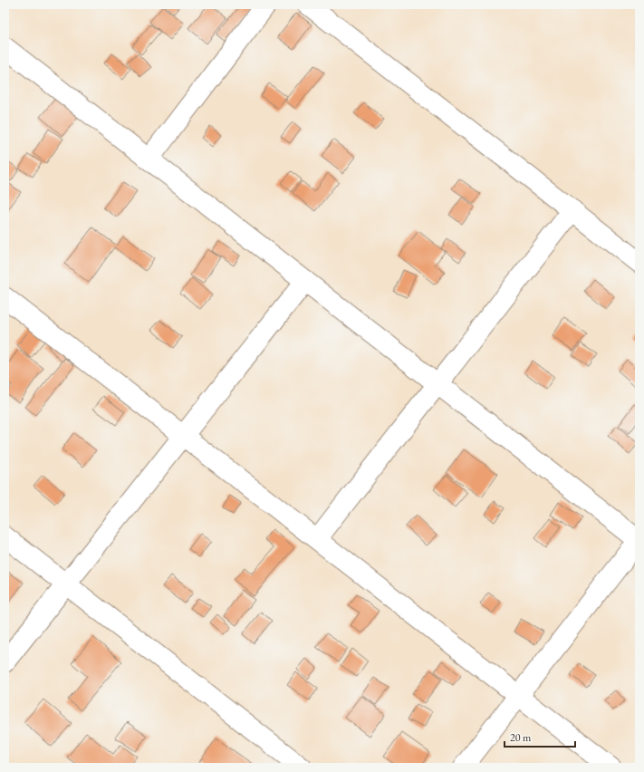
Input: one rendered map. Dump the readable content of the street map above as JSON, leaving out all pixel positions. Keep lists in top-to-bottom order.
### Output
{
  "scale_bar": "20 m"
}
